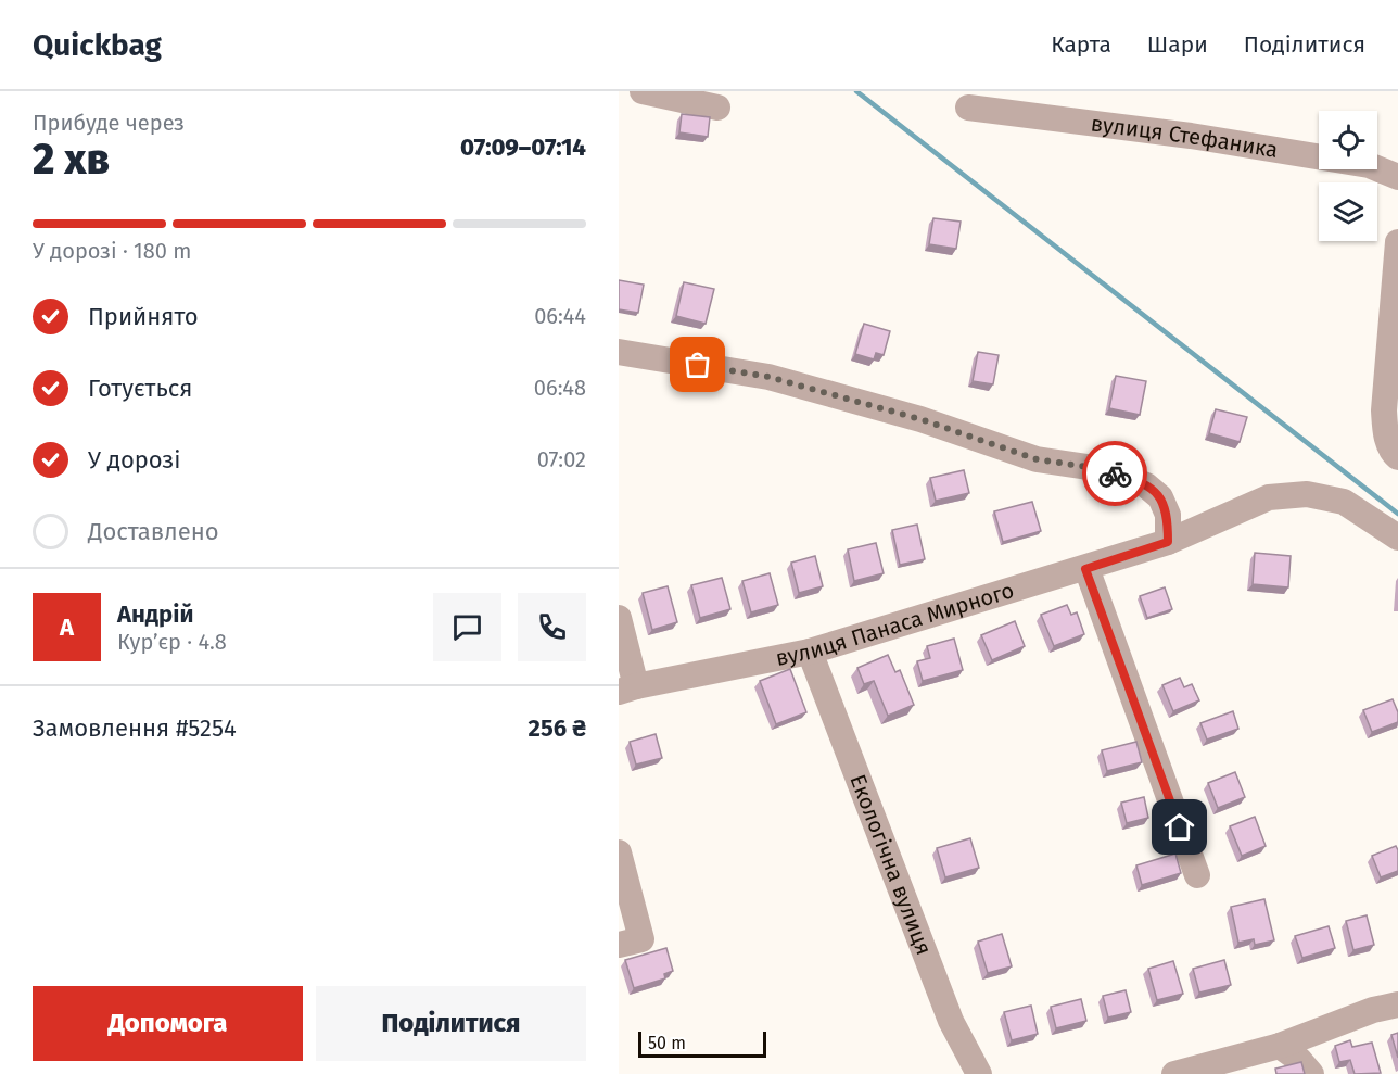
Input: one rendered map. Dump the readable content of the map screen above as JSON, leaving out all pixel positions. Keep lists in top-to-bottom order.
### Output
{
  "streets": {
    "street": ["вулиця Стефаника", "вулиця Панаса Мирного", "Екологічна вулиця"]
  },
  "crossings": [
    ["вулиця Панаса Мирного", "Екологічна вулиця"]
  ],
  "scale_bar": "50 m",
  "page": {
    "header": "Quickbag",
    "nav": ["Карта", "Шари", "Поділитися"],
    "heading": ["2 хв", "Прибуде через", "07:09–07:14"],
    "panel": [
      "Андрій",
      "Кур’єр · 4.8",
      "Замовлення #5254",
      "256 ₴"
    ],
    "bar": "У дорозі · 180 m",
    "list": [
      ["Прийнято", "06:44"],
      ["Готується", "06:48"],
      ["У дорозі", "07:02"],
      "Доставлено"
    ],
    "round": "А",
    "buttons": ["Допомога", "Поділитися"],
    "scale": "50 m"
  }
}
